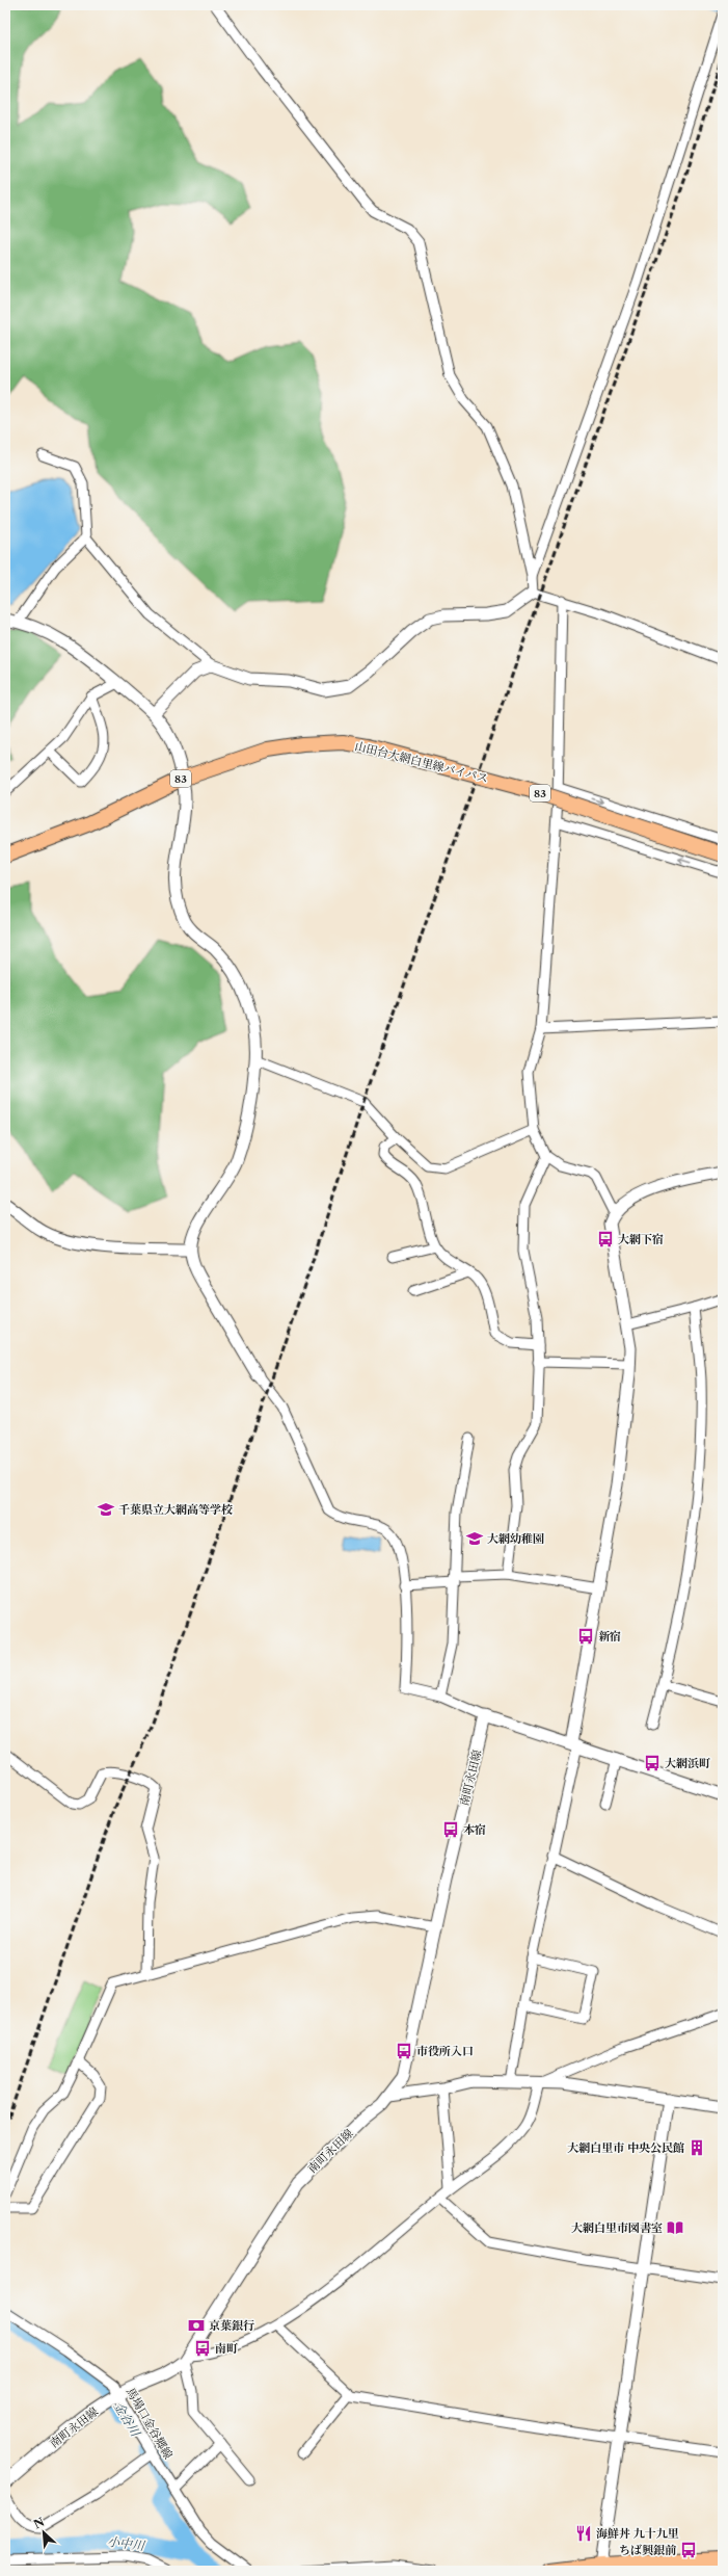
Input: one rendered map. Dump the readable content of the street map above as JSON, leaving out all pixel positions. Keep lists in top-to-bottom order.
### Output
{
  "streets": {
    "main road": ["山田台大網白里線バイパス", "83"],
    "street": ["南町永田線", "馬場口金谷郷線"]
  },
  "crossings": [
    ["南町永田線", "馬場口金谷郷線"]
  ],
  "water": ["金谷川", "小中川"],
  "places": {
    "bus stop": [
      "大網下宿",
      "新宿",
      "大網浜町",
      "本宿",
      "市役所入口",
      "南町",
      "ちば興銀前"
    ],
    "school or university": ["千葉県立大網高等学校", "大網幼稚園"],
    "building": ["大網白里市 中央公民館"],
    "library": ["大網白里市図書室"],
    "bank": ["京葉銀行"],
    "restaurant": ["海鮮丼 九十九里"]
  },
  "north": "top left"
}
